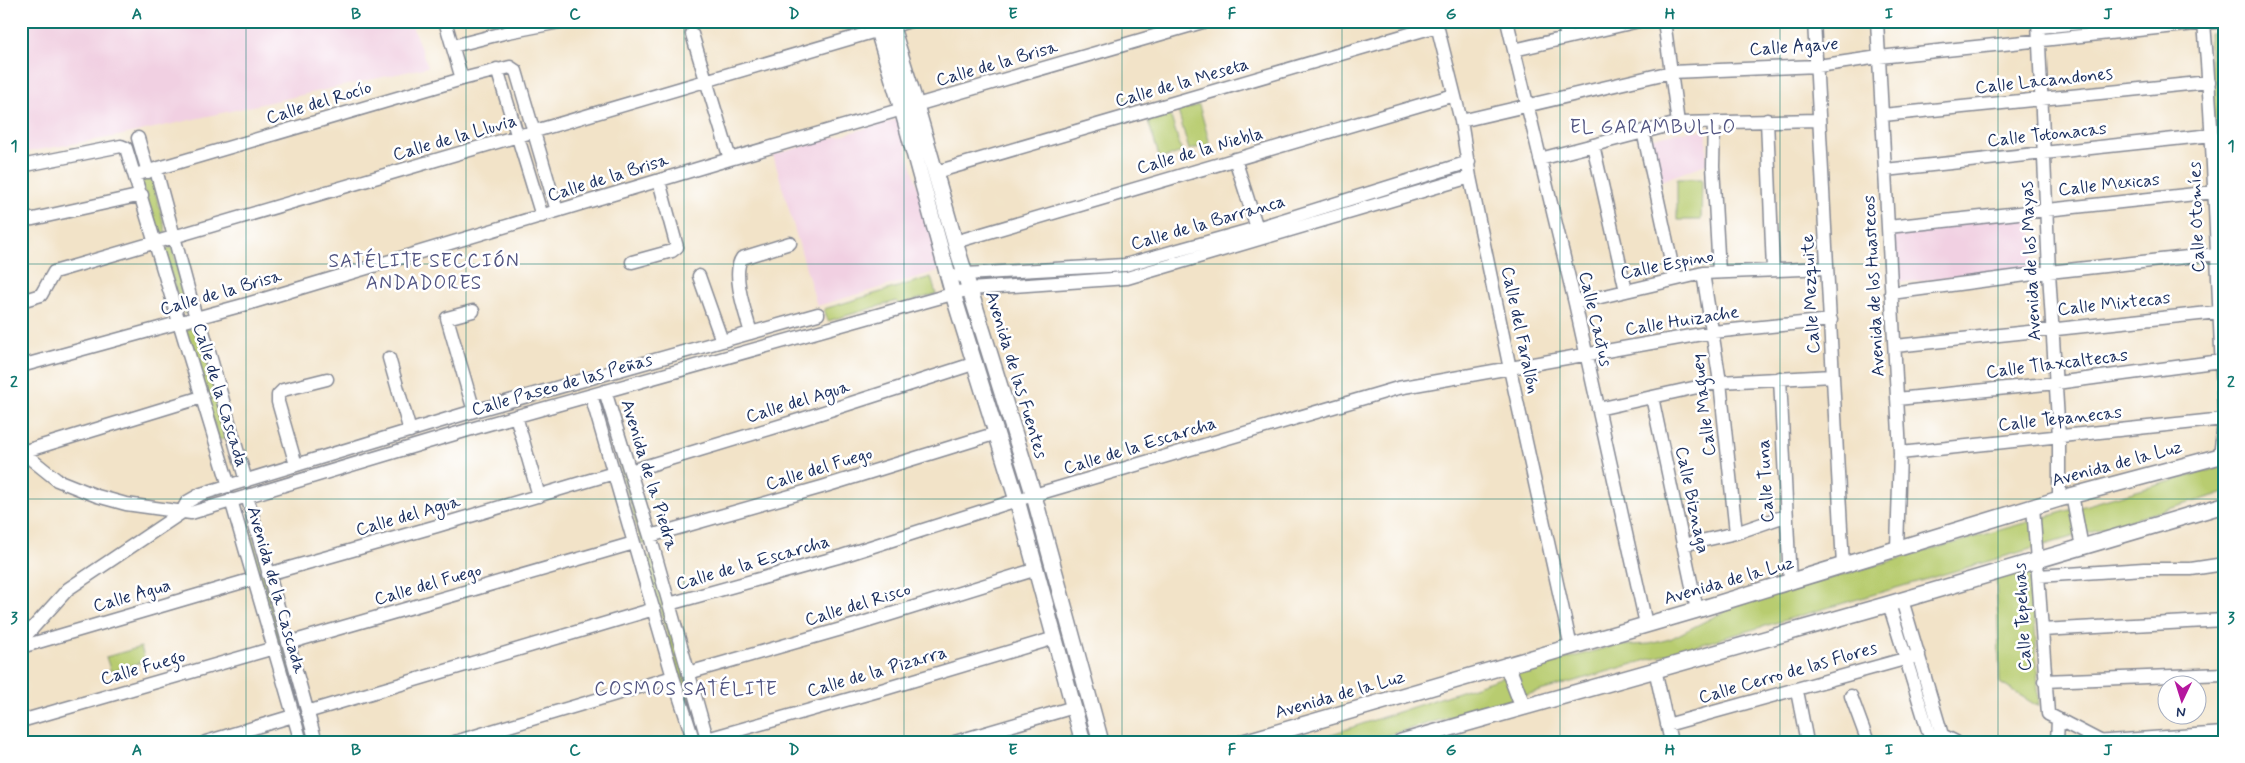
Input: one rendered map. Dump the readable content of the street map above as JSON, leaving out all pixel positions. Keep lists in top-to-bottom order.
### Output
{
  "streets": {
    "main road": ["Avenida de las Fuentes", "Avenida de la Luz"],
    "street": [
      "Calle Agave",
      "Calle de la Brisa",
      "Calle Lacandones",
      "Calle de la Meseta",
      "Calle del Rocío",
      "Calle Totonacas",
      "Calle de la Lluvia",
      "Calle de la Niebla",
      "Calle Mexicas",
      "Calle Otomíes",
      "Calle de la Barranca",
      "Avenida de los Mayas",
      "Calle Espino",
      "Avenida de los Huastecos",
      "Calle Mezquite",
      "Calle Mixtecas",
      "Calle Cactus",
      "Calle Huizache",
      "Calle del Farallón",
      "Calle Tlaxcaltecas",
      "Calle Paseo de las Peñas",
      "Calle de la Cascada",
      "Calle del Agua",
      "Calle Maguey",
      "Calle Tepanecas",
      "Calle de la Escarcha",
      "Calle del Fuego",
      "Avenida de la Piedra",
      "Calle Tuna",
      "Calle Biznaga",
      "Avenida de la Cascada",
      "Calle Agua",
      "Calle del Risco",
      "Calle Tepehuas",
      "Calle Fuego",
      "Calle de la Pizarra",
      "Calle Cerro de las Flores"
    ]
  },
  "crossings": [
    ["Calle Agave", "Calle Otomíes"],
    ["Calle Agave", "Avenida de los Mayas"],
    ["Calle Agave", "Avenida de los Huastecos"],
    ["Calle Agave", "Calle Mezquite"],
    ["Calle Agave", "Calle Cactus"],
    ["Calle Agave", "Calle del Farallón"],
    ["Calle de la Brisa", "Avenida de las Fuentes"],
    ["Calle de la Brisa", "Calle de la Cascada"],
    ["Calle Lacandones", "Calle Otomíes"],
    ["Calle Lacandones", "Avenida de los Mayas"],
    ["Calle Lacandones", "Avenida de los Huastecos"],
    ["Calle de la Meseta", "Calle del Farallón"],
    ["Calle de la Meseta", "Avenida de las Fuentes"],
    ["Calle del Rocío", "Calle de la Lluvia"],
    ["Calle del Rocío", "Calle de la Cascada"],
    ["Calle Totonacas", "Calle Otomíes"],
    ["Calle Totonacas", "Avenida de los Mayas"],
    ["Calle Totonacas", "Avenida de los Huastecos"],
    ["Calle de la Lluvia", "Avenida de las Fuentes"],
    ["Calle de la Lluvia", "Calle de la Cascada"],
    ["Calle de la Niebla", "Calle del Farallón"],
    ["Calle de la Niebla", "Avenida de las Fuentes"],
    ["Calle Mexicas", "Calle Otomíes"],
    ["Calle Mexicas", "Avenida de los Mayas"],
    ["Calle Mexicas", "Avenida de los Huastecos"],
    ["Calle Otomíes", "Calle Mixtecas"],
    ["Calle Otomíes", "Calle Tlaxcaltecas"],
    ["Calle de la Barranca", "Calle del Farallón"],
    ["Calle de la Barranca", "Avenida de las Fuentes"],
    ["Calle de la Barranca", "Calle Paseo de las Peñas"],
    ["Avenida de los Mayas", "Calle Mixtecas"],
    ["Avenida de los Mayas", "Calle Tlaxcaltecas"],
    ["Avenida de los Mayas", "Calle Tepanecas"],
    ["Avenida de los Mayas", "Avenida de la Luz"],
    ["Calle Espino", "Calle Mezquite"],
    ["Calle Espino", "Calle Cactus"],
    ["Calle Espino", "Calle Maguey"],
    ["Avenida de los Huastecos", "Calle Mixtecas"],
    ["Avenida de los Huastecos", "Calle Tlaxcaltecas"],
    ["Avenida de los Huastecos", "Calle Tepanecas"],
    ["Avenida de los Huastecos", "Avenida de la Luz"],
    ["Calle Mezquite", "Calle Huizache"],
    ["Calle Mezquite", "Avenida de la Luz"],
    ["Calle Cactus", "Calle Huizache"],
    ["Calle Cactus", "Avenida de la Luz"],
    ["Calle Huizache", "Calle del Farallón"],
    ["Calle Huizache", "Calle Maguey"],
    ["Calle Huizache", "Calle de la Escarcha"],
    ["Calle del Farallón", "Calle de la Escarcha"],
    ["Calle del Farallón", "Avenida de la Luz"],
    ["Avenida de las Fuentes", "Calle Paseo de las Peñas"],
    ["Avenida de las Fuentes", "Calle del Agua"],
    ["Avenida de las Fuentes", "Calle de la Escarcha"],
    ["Avenida de las Fuentes", "Calle del Fuego"],
    ["Avenida de las Fuentes", "Calle del Risco"],
    ["Avenida de las Fuentes", "Calle de la Pizarra"],
    ["Calle Paseo de las Peñas", "Calle de la Cascada"],
    ["Calle Paseo de las Peñas", "Avenida de la Piedra"],
    ["Calle Paseo de las Peñas", "Avenida de la Cascada"],
    ["Calle del Agua", "Avenida de la Piedra"],
    ["Calle del Agua", "Avenida de la Cascada"],
    ["Calle de la Escarcha", "Avenida de la Piedra"],
    ["Avenida de la Luz", "Calle Tuna"],
    ["Avenida de la Luz", "Calle Biznaga"],
    ["Avenida de la Luz", "Calle Tepehuas"],
    ["Calle del Fuego", "Avenida de la Piedra"],
    ["Calle del Fuego", "Avenida de la Cascada"],
    ["Avenida de la Piedra", "Calle del Risco"],
    ["Avenida de la Piedra", "Calle de la Pizarra"],
    ["Avenida de la Cascada", "Calle Agua"],
    ["Avenida de la Cascada", "Calle Fuego"]
  ],
  "districts": ["EL GARAMBULLO", "SATÉLITE SECCIÓN ANDADORES", "COSMOS SATÉLITE"],
  "north": "bottom",
  "grid": {
    "columns": [
      "A",
      "B",
      "C",
      "D",
      "E",
      "F",
      "G",
      "H",
      "I",
      "J"
    ],
    "rows": ["1", "2", "3"]
  }
}
